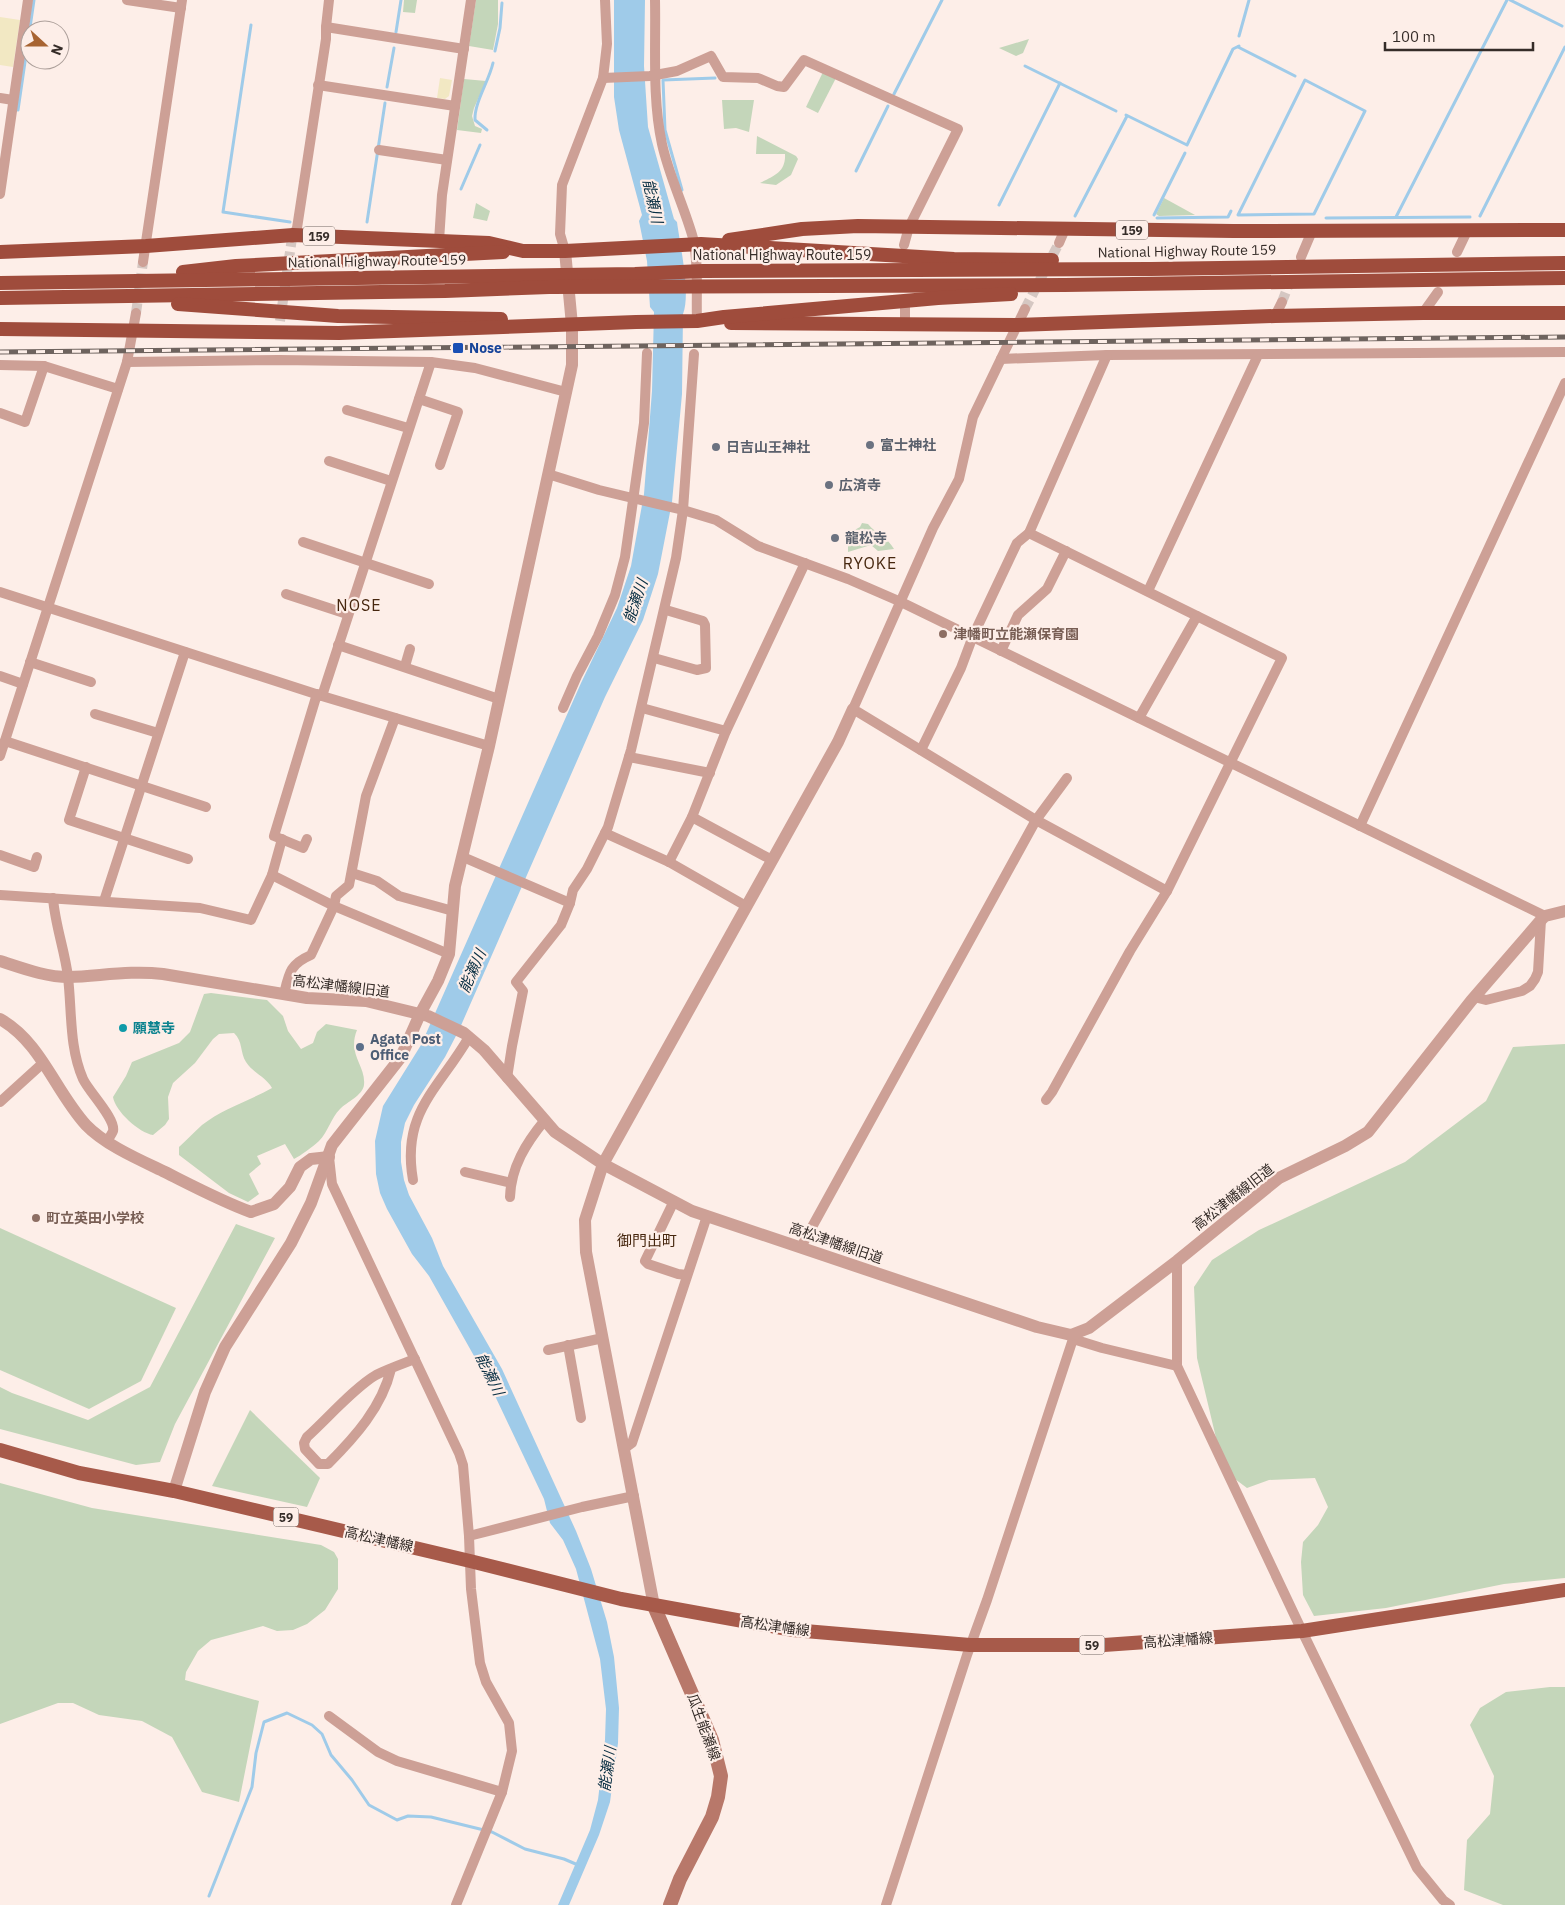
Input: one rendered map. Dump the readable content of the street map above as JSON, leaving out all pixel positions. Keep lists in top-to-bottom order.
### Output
{
  "streets": {
    "highway": ["159", "National Highway Route 159"],
    "main road": ["59", "高松津幡線", "瓜生能瀬線"],
    "street": ["高松津幡線旧道"]
  },
  "crossings": [
    ["159", "National Highway Route 159"],
    ["高松津幡線", "瓜生能瀬線"]
  ],
  "districts": ["RYOKE", "NOSE", "御門出町"],
  "water": ["能瀬川"],
  "places": {
    "transit": ["Nose"],
    "other": [
      "富士神社",
      "日吉山王神社",
      "広済寺",
      "龍松寺",
      "津幡町立能瀬保育園",
      "願慧寺",
      "Agata Post Office",
      "町立英田小学校"
    ]
  },
  "scale_bar": "100 m",
  "north": "right"
}
